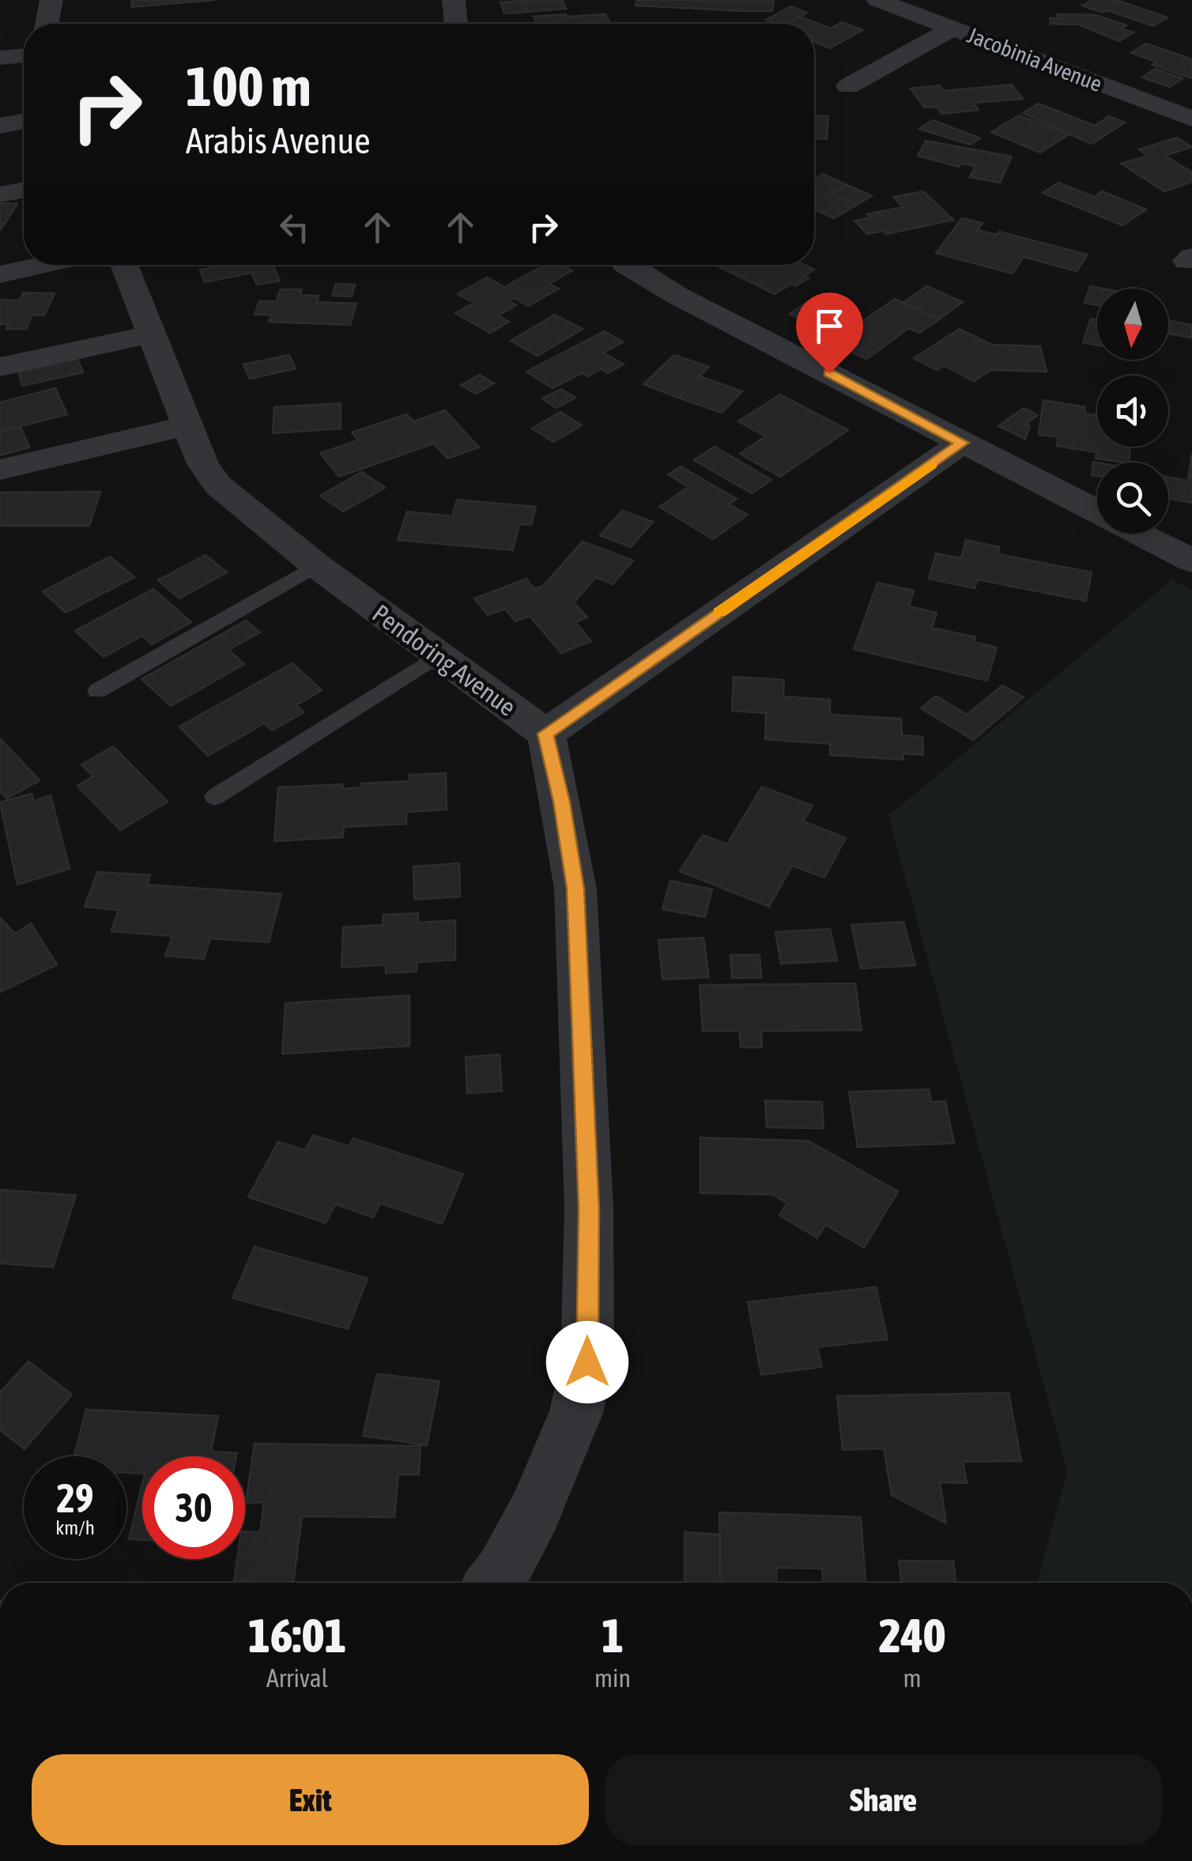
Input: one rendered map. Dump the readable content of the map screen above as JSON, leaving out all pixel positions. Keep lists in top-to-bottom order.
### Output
{
  "streets": {
    "street": ["Jacobinia Avenue", "Pendoring Avenue"]
  },
  "north": "bottom",
  "page": {
    "turn": ["100 m", "Arabis Avenue"],
    "speed": "29 km/h",
    "limit": "30",
    "eta": [
      "16:01",
      "Arrival",
      "1",
      "min",
      "240",
      "m"
    ],
    "buttons": ["Exit", "Share"]
  }
}
